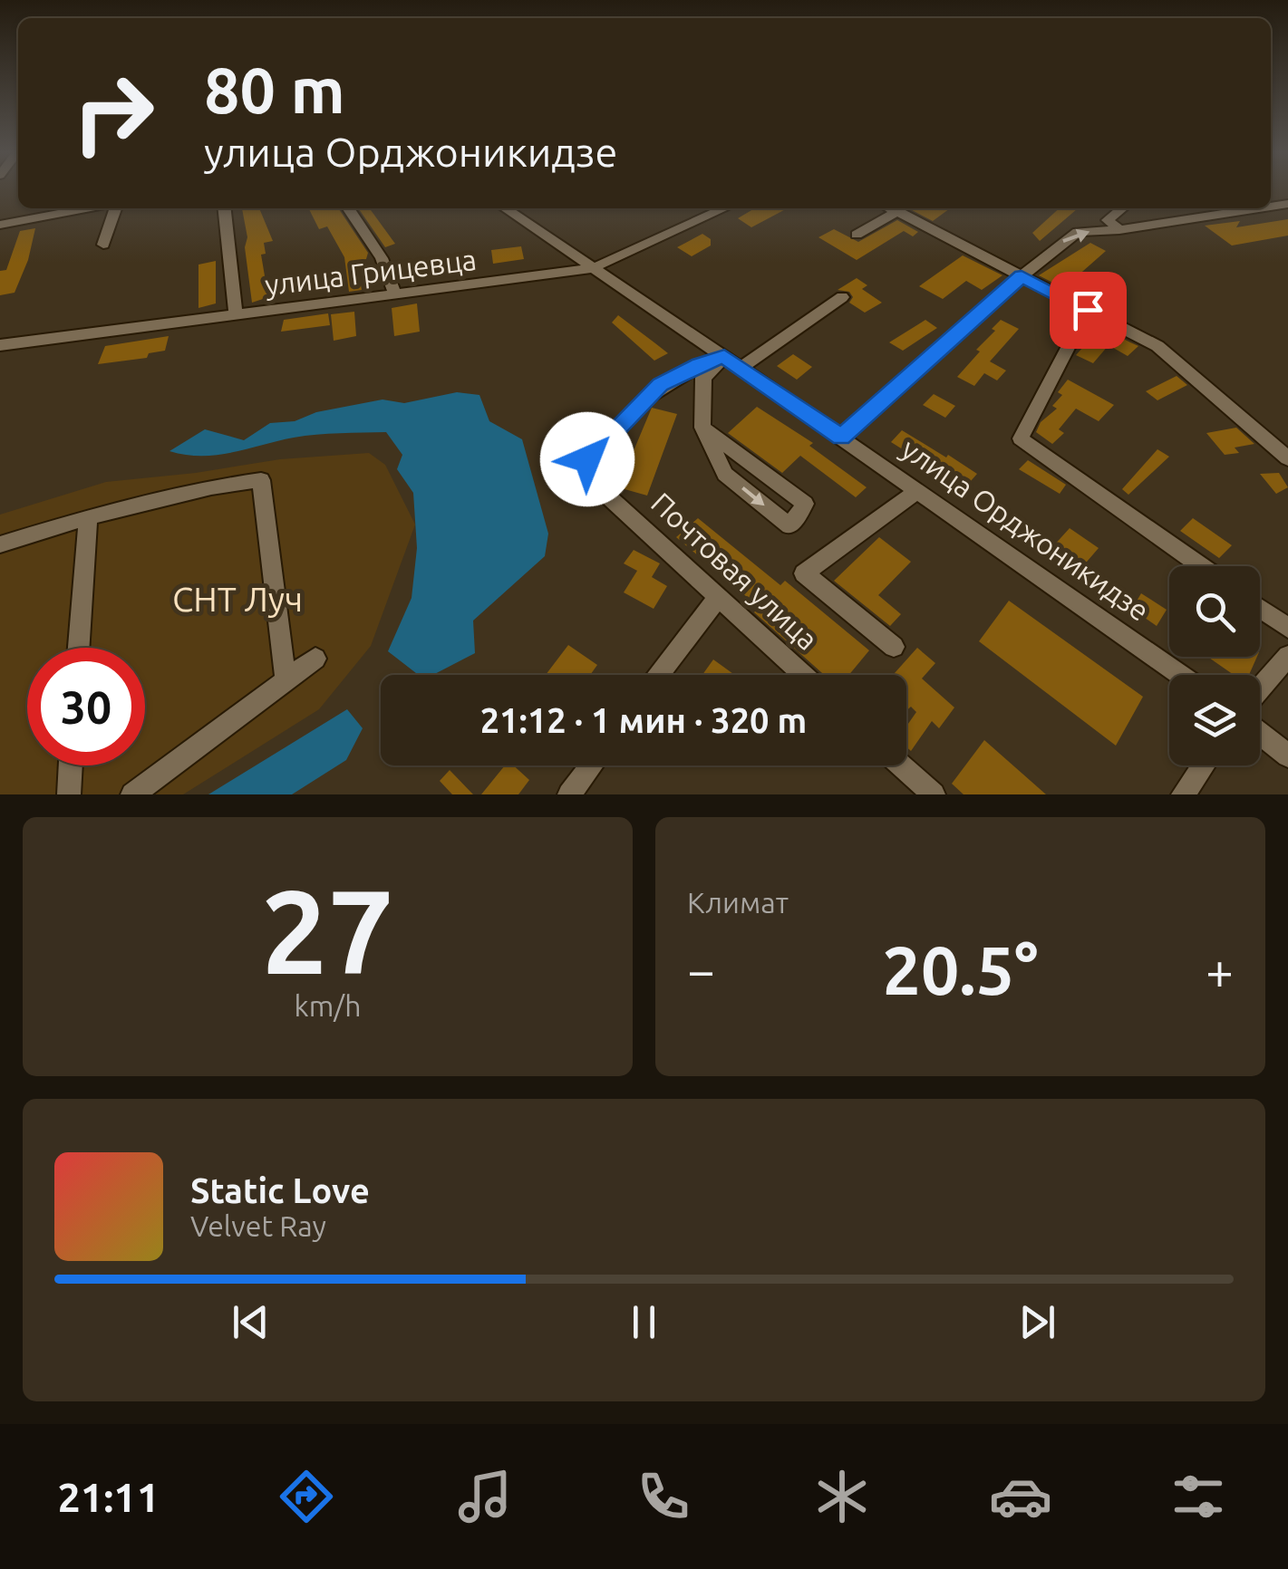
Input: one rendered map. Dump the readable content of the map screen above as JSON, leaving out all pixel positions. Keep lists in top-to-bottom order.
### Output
{
  "streets": {
    "street": ["улица Грицевца", "улица Орджоникидзе", "Почтовая улица"]
  },
  "crossings": [
    ["улица Грицевца", "улица Орджоникидзе"],
    ["улица Орджоникидзе", "Почтовая улица"]
  ],
  "parks": ["СНТ Луч"],
  "page": {
    "turn": ["80 m", "улица Орджоникидзе"],
    "limit": "30",
    "trip": "21:12 · 1 мин · 320 m",
    "tile": [
      ["27", "km/h"],
      "Климат"
    ],
    "heat": ["−", "20.5°", "+"],
    "song": ["Static Love", "Velvet Ray"],
    "tabs": "21:11"
  }
}
